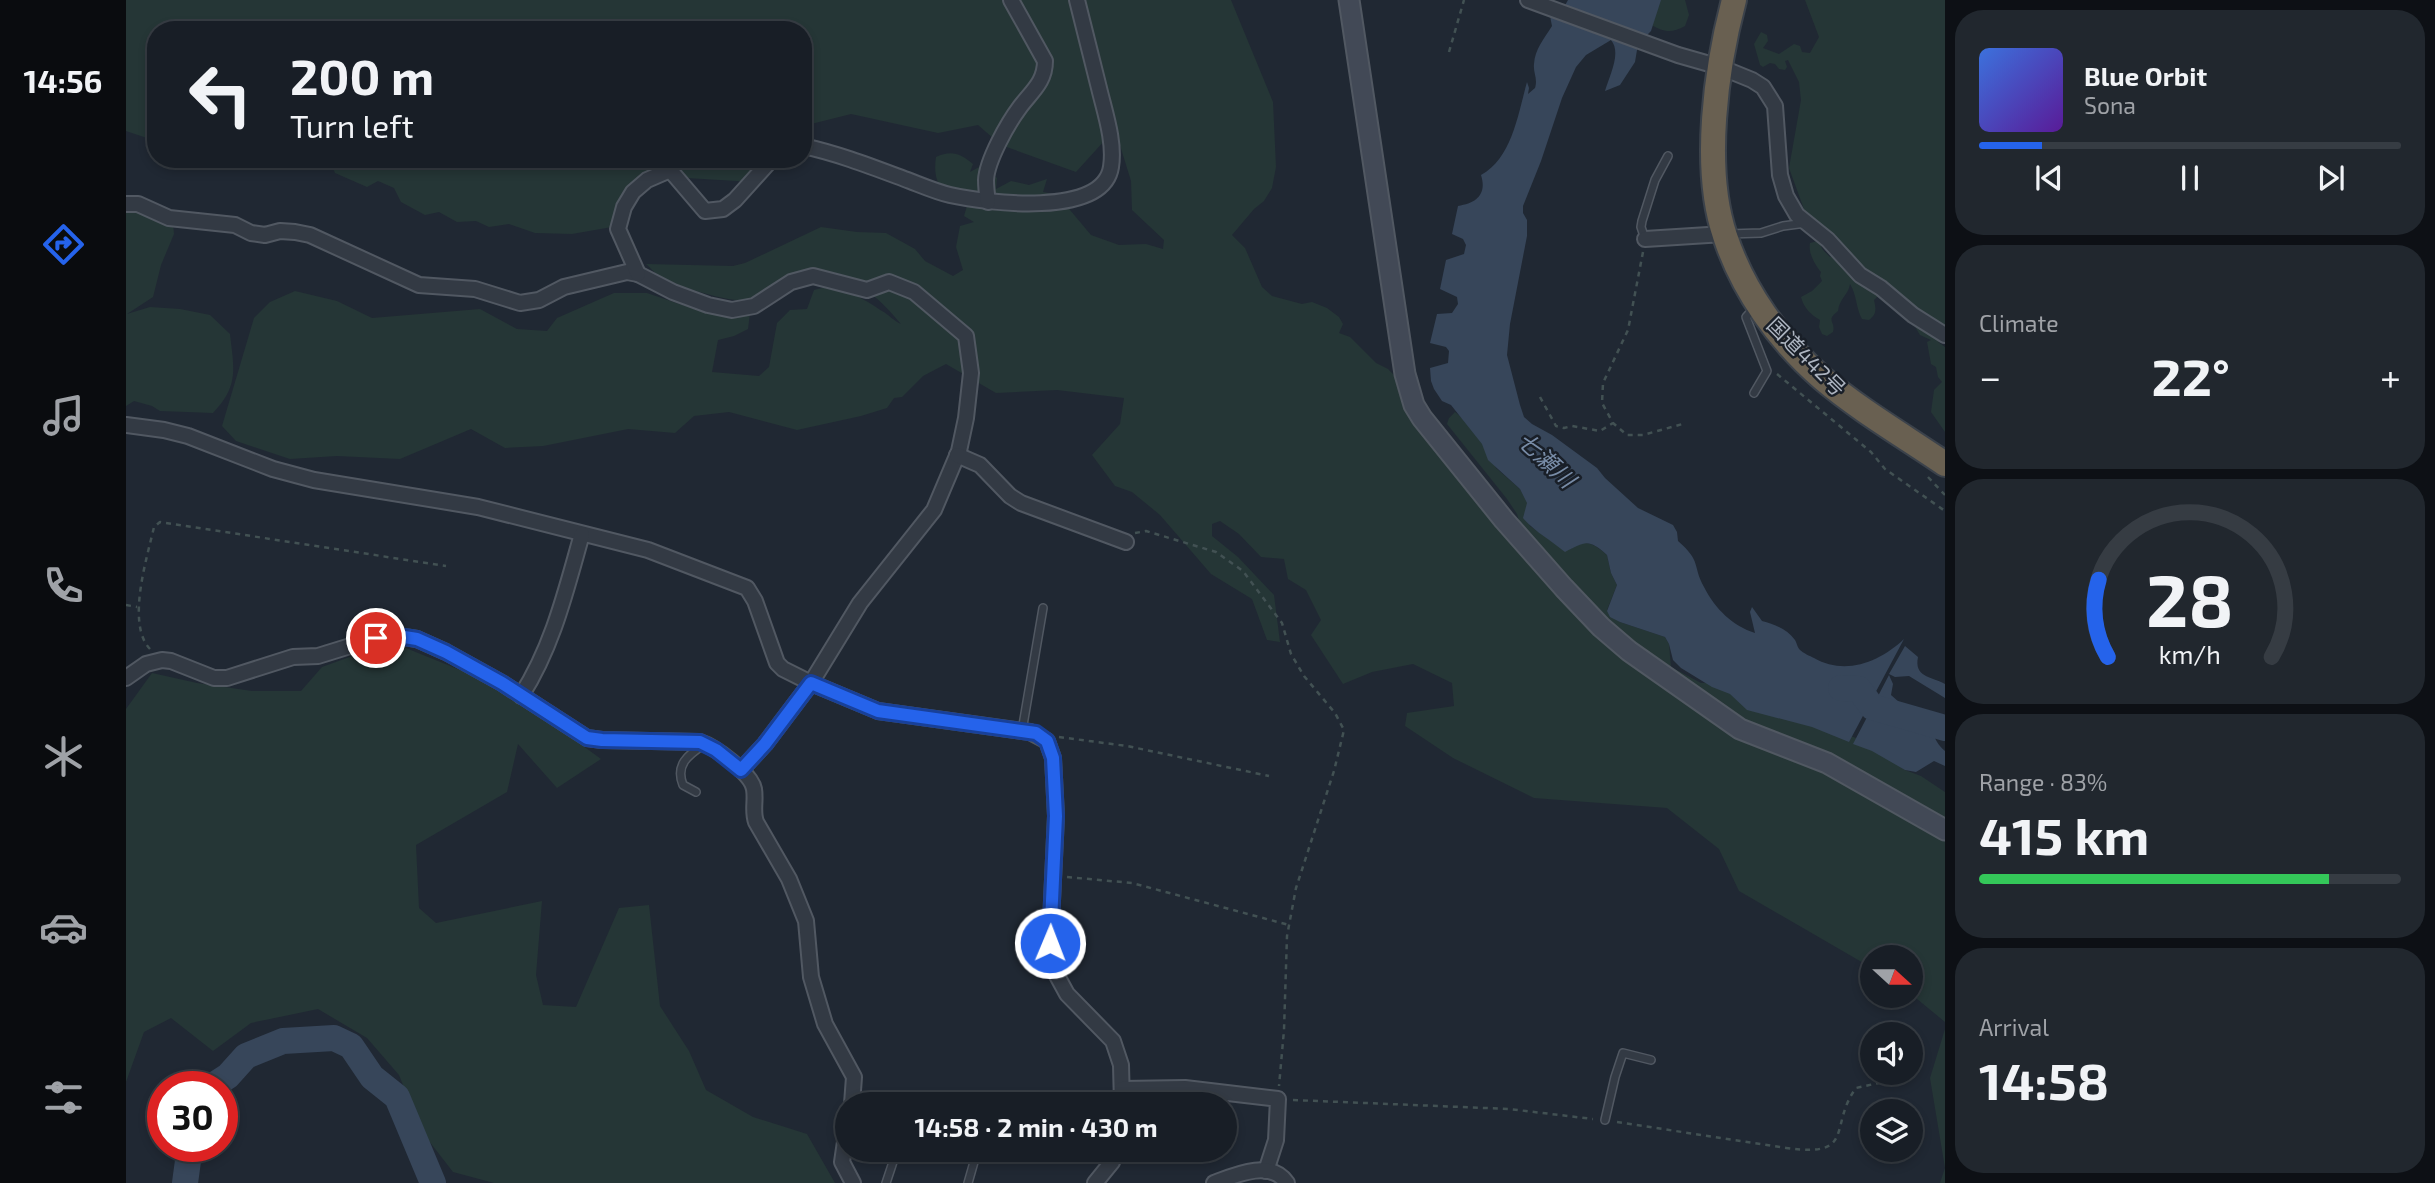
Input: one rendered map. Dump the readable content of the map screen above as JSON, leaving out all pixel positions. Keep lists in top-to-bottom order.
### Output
{
  "streets": {
    "highway": ["国道442号"]
  },
  "water": ["七瀬川"],
  "north": "right",
  "page": {
    "tabs": "14:56",
    "turn": ["200 m", "Turn left"],
    "song": ["Blue Orbit", "Sona"],
    "tile": [
      "Climate",
      ["Range · 83%", "415 km"],
      ["Arrival", "14:58"]
    ],
    "heat": ["−", "22°", "+"],
    "limit": "30",
    "trip": "14:58 · 2 min · 430 m",
    "gauge": ["28", "km/h"]
  }
}
